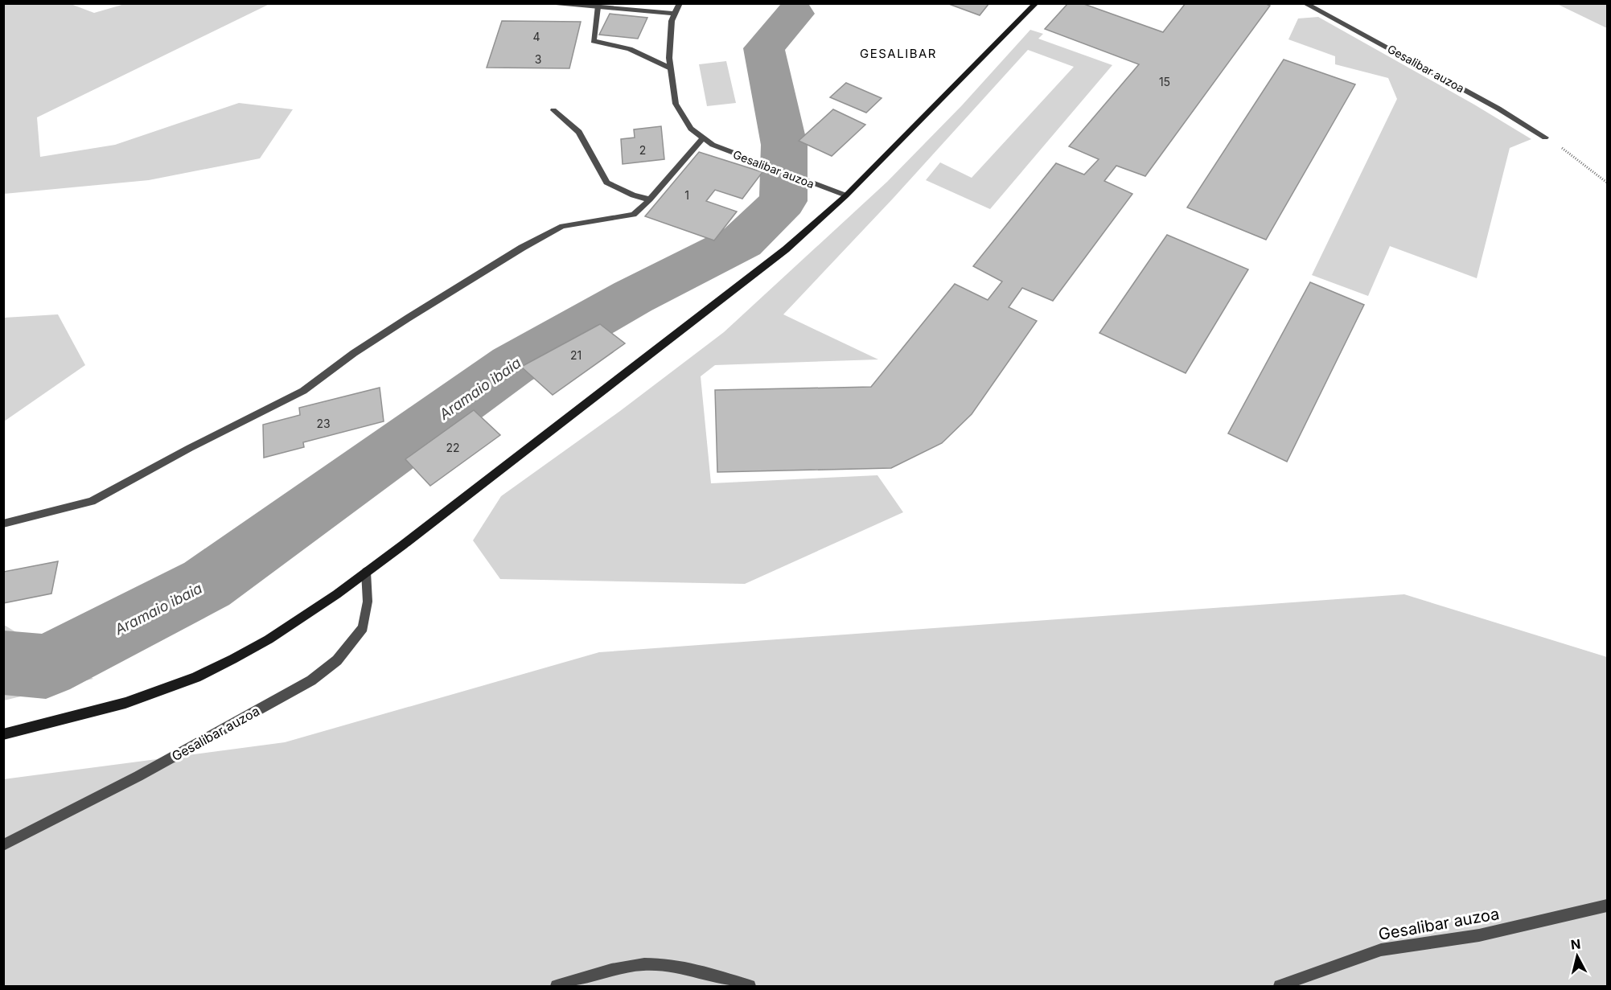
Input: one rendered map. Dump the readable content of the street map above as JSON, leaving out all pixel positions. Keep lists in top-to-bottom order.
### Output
{
  "streets": {
    "street": ["Gesalibar auzoa"]
  },
  "districts": ["GESALIBAR"],
  "water": ["Aramaio ibaia"],
  "house_numbers": [
    "4",
    "3",
    "15",
    "2",
    "1",
    "21",
    "23",
    "22"
  ],
  "north": "top"
}
